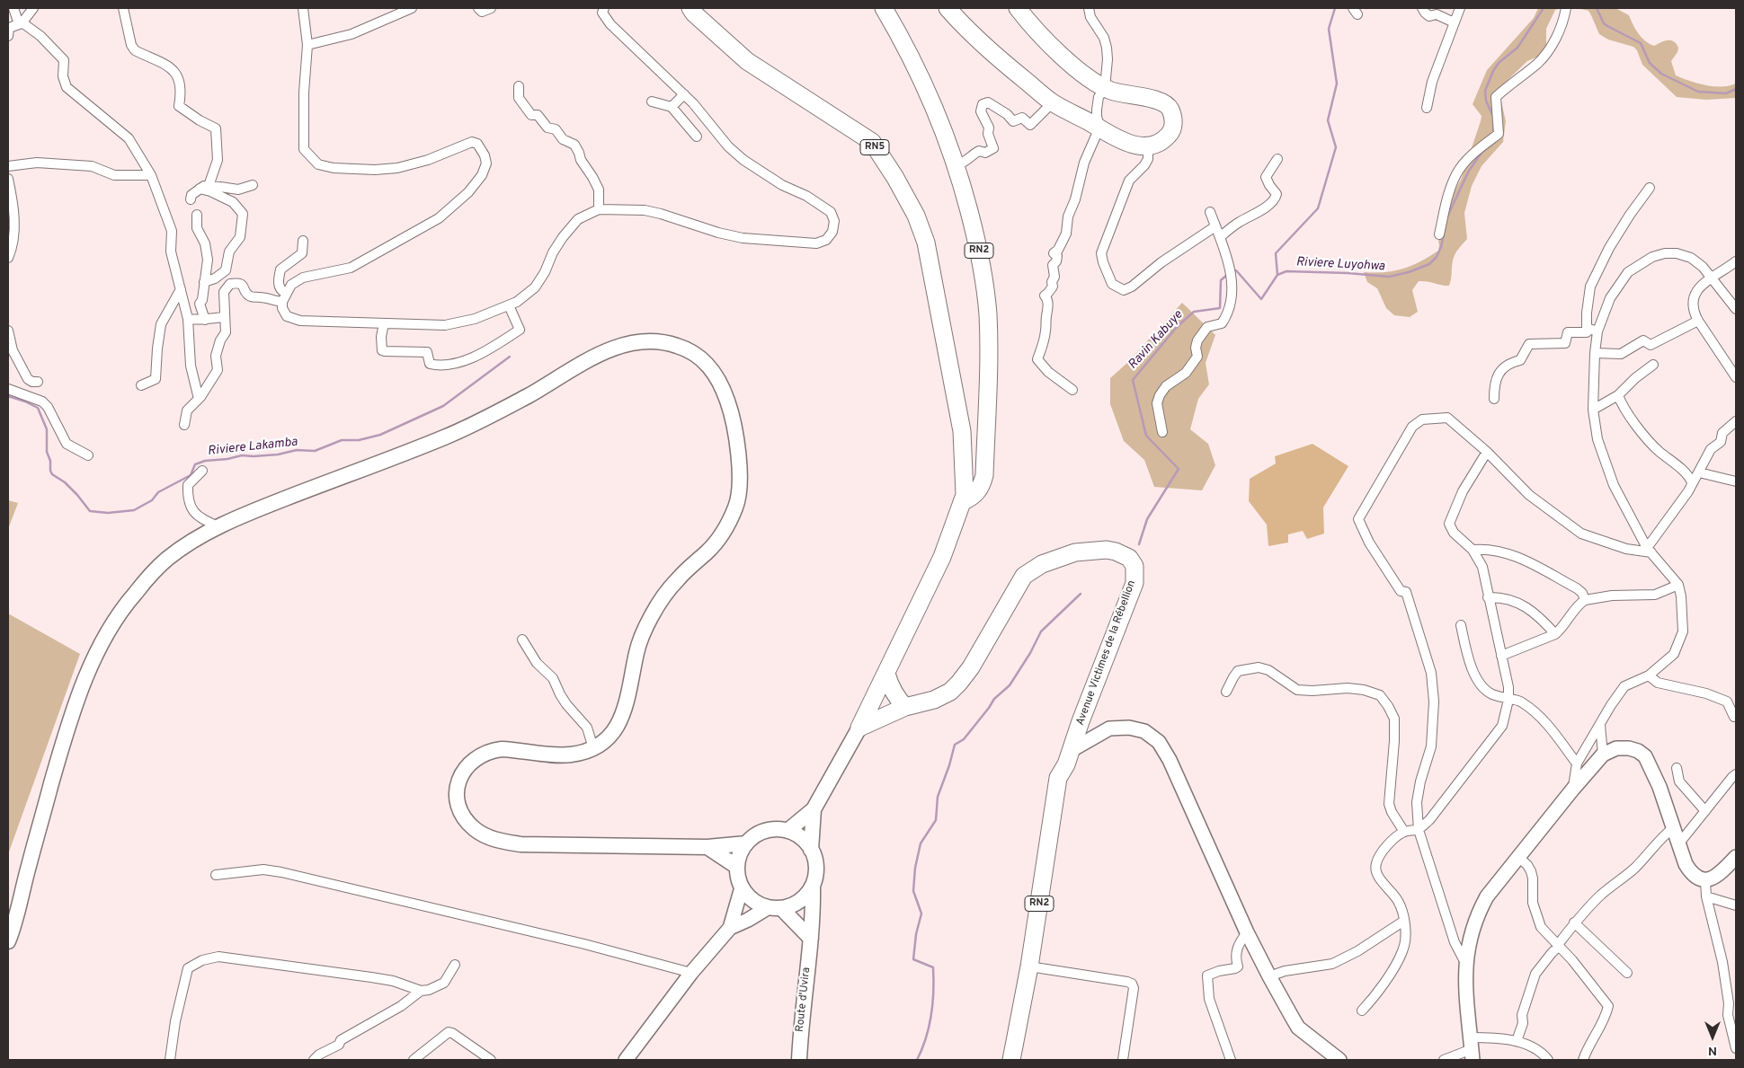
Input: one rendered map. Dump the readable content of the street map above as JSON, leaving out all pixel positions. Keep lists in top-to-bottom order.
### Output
{
  "streets": {
    "highway": ["RN5", "RN2", "Avenue Victimes de la Rébellion"],
    "main road": ["Route d'Uvira"]
  },
  "crossings": [
    ["RN5", "RN2"]
  ],
  "water": ["Riviere Luyohwa", "Ravin Kabuye", "Riviere Lakamba"],
  "north": "bottom"
}
